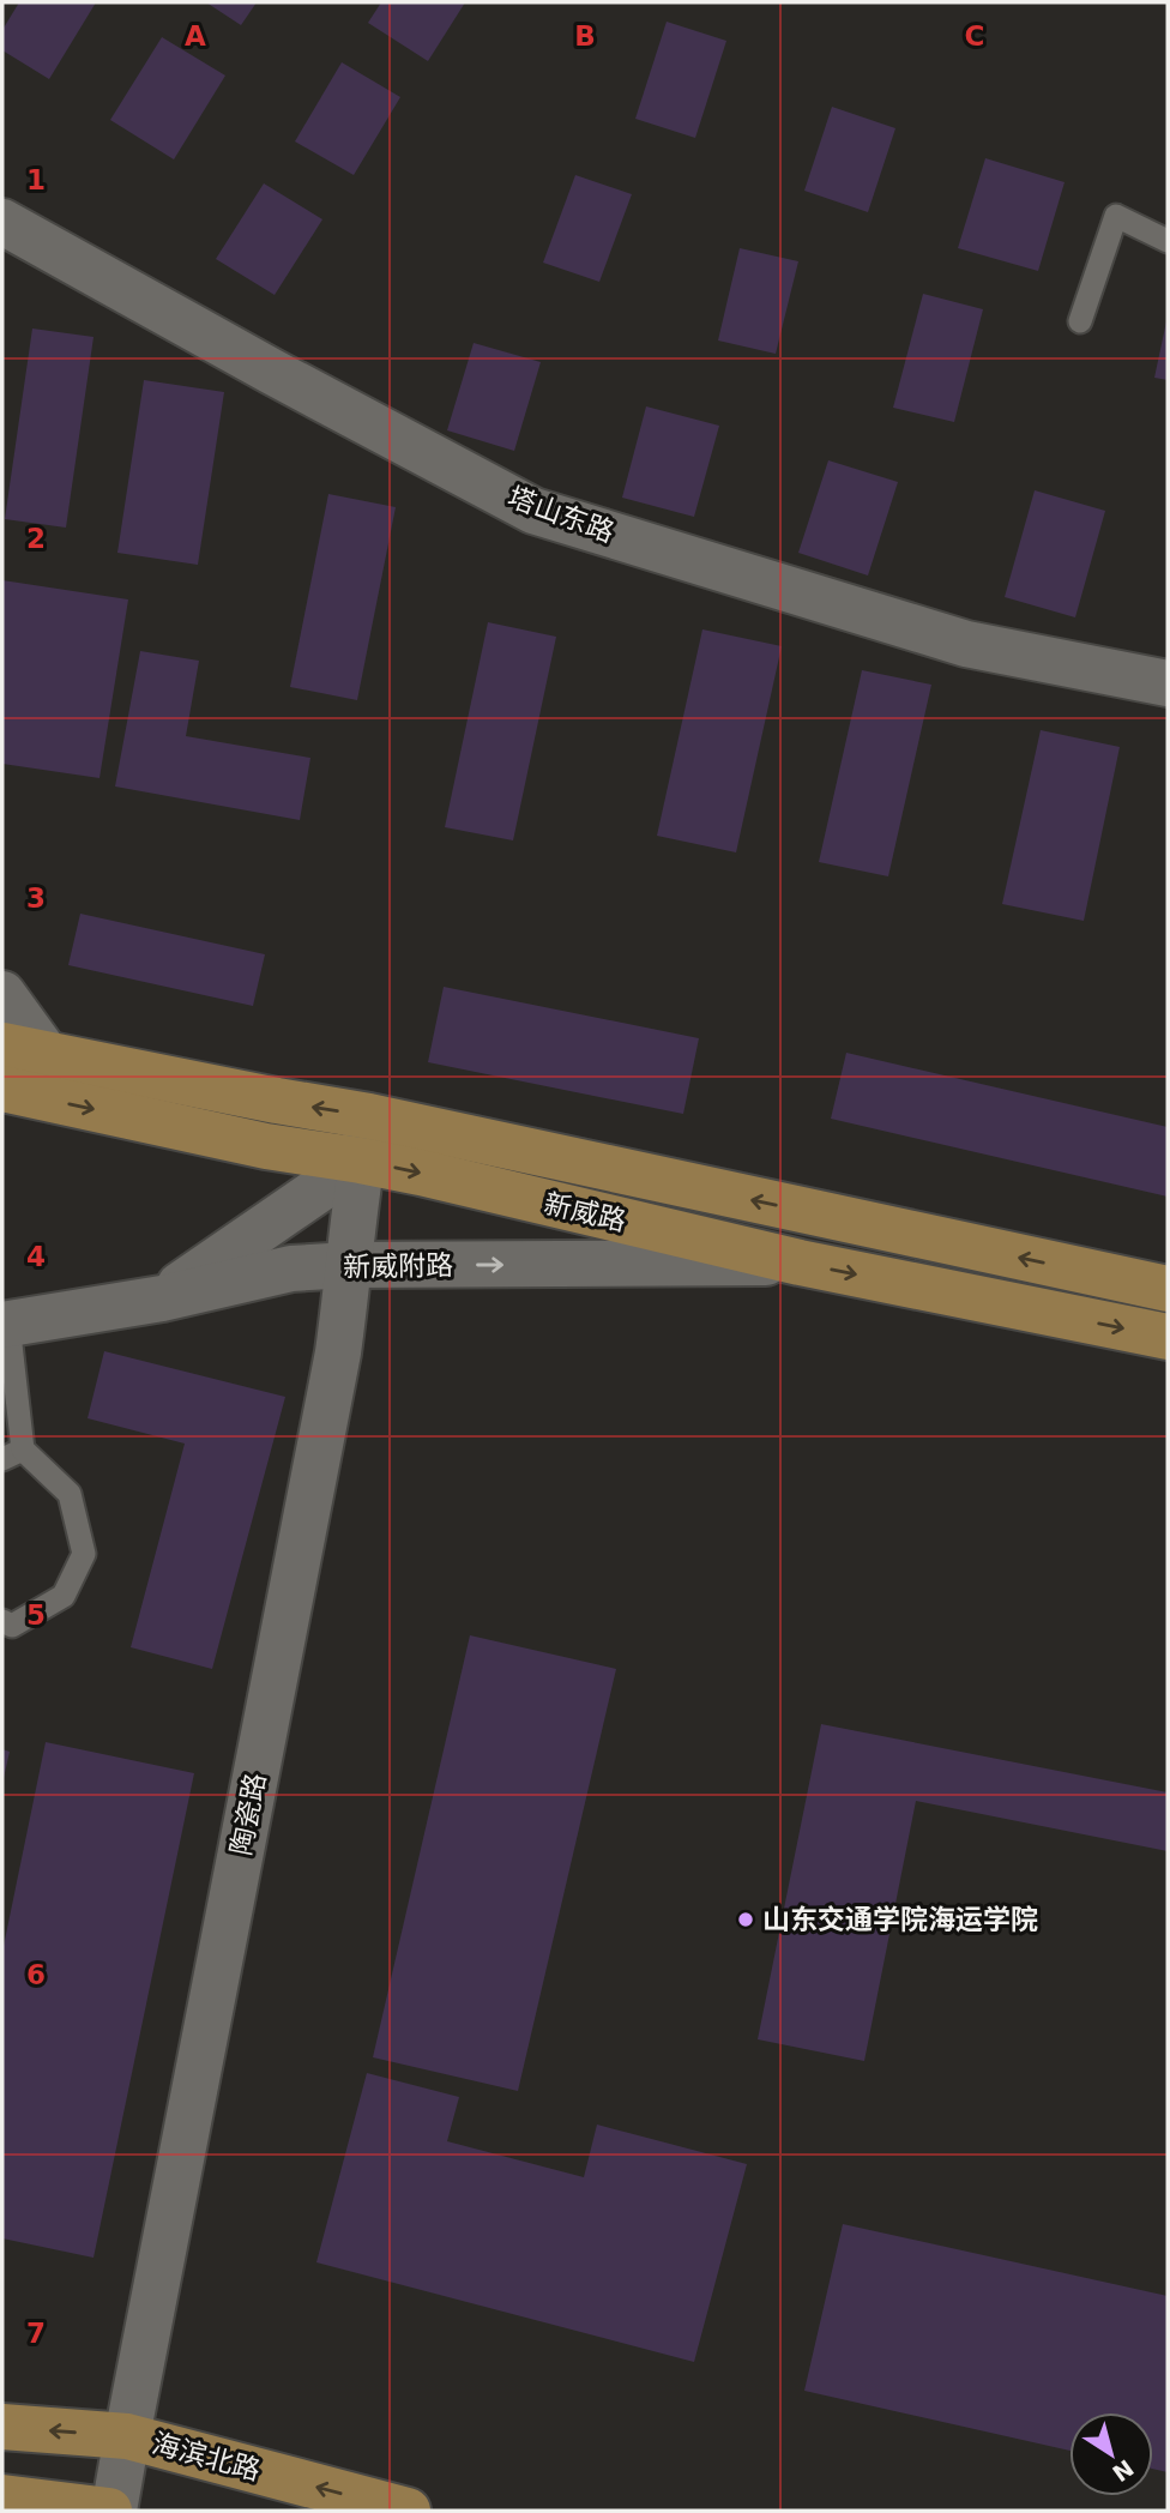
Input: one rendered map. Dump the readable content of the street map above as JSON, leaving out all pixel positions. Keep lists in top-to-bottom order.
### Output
{
  "streets": {
    "main road": ["新威路", "海滨北路"],
    "street": ["塔山东路", "新威附路", "陶瓷路"]
  },
  "crossings": [
    ["新威路", "新威附路"],
    ["新威路", "陶瓷路"],
    ["新威附路", "陶瓷路"],
    ["陶瓷路", "海滨北路"]
  ],
  "one_way": ["新威附路", "海滨北路"],
  "places": ["山东交通学院海运学院"],
  "north": "bottom right",
  "grid": {
    "columns": ["A", "B", "C"],
    "rows": [
      "1",
      "2",
      "3",
      "4",
      "5",
      "6",
      "7"
    ]
  }
}
